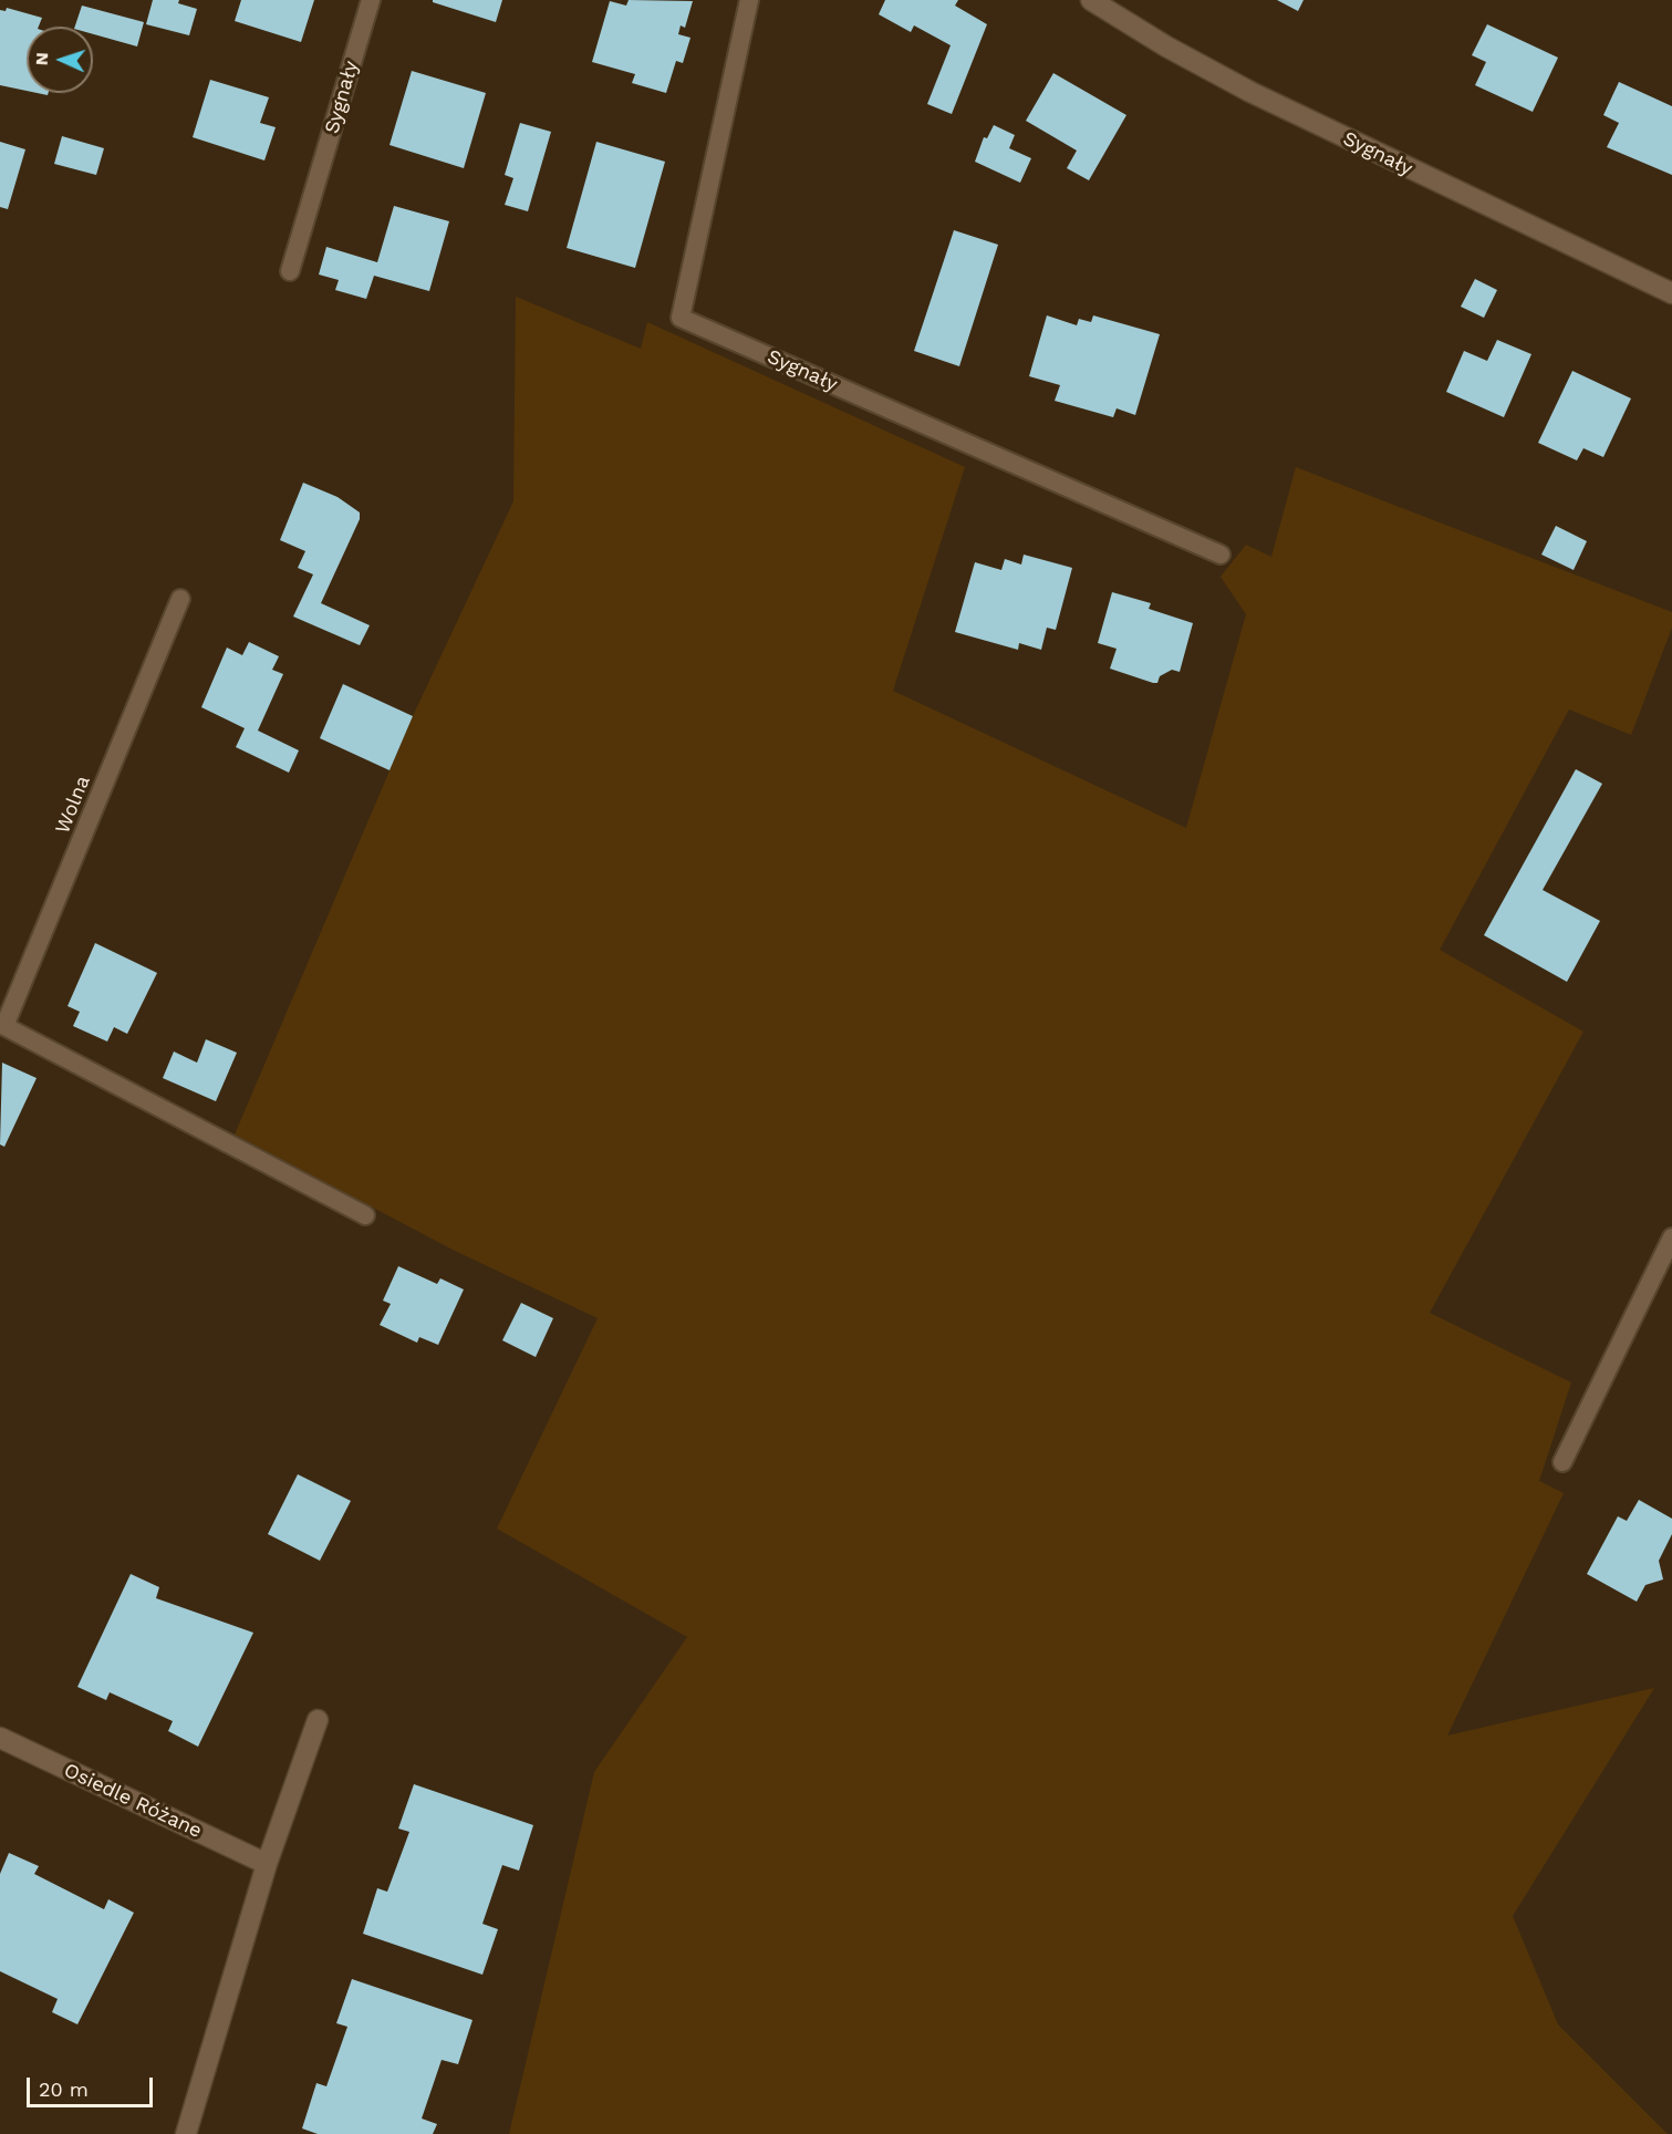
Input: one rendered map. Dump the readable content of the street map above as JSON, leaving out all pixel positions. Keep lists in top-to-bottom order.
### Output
{
  "streets": {
    "street": ["Sygnały", "Osiedle Różane"],
    "lane": ["Wolna"]
  },
  "scale_bar": "20 m",
  "north": "left"
}
